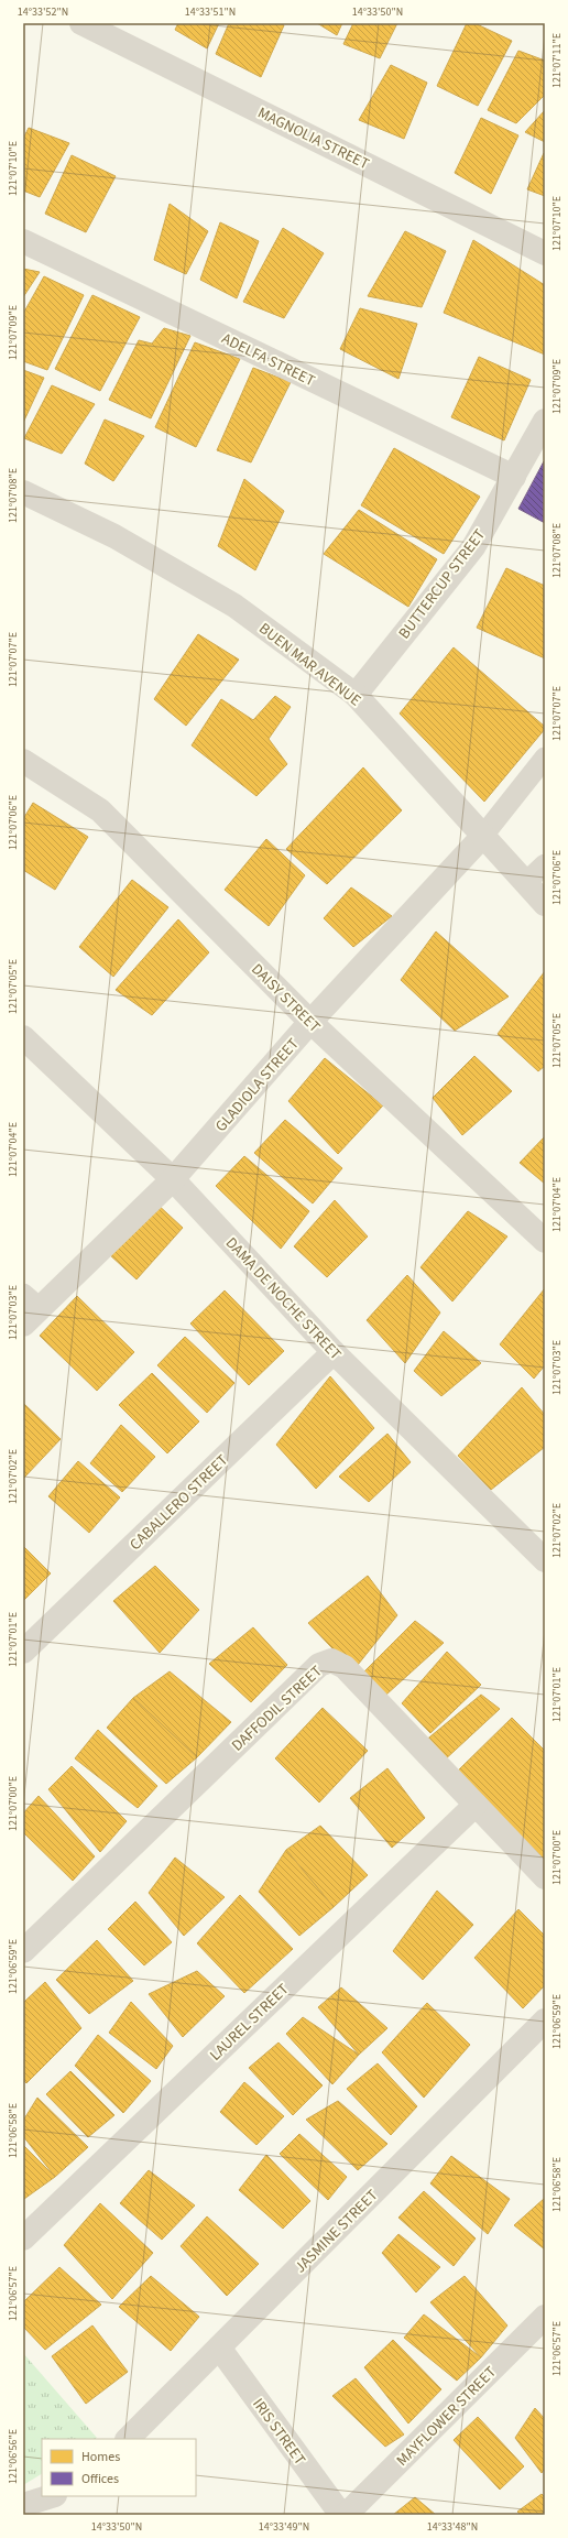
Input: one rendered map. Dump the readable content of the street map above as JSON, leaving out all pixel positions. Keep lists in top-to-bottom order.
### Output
{
  "streets": {
    "street": [
      "MAGNOLIA STREET",
      "ADELFA STREET",
      "BUTTERCUP STREET",
      "BUEN MAR AVENUE",
      "DAISY STREET",
      "GLADIOLA STREET",
      "DAMA DE NOCHE STREET",
      "CABALLERO STREET",
      "DAFFODIL STREET",
      "LAUREL STREET",
      "JASMINE STREET",
      "MAYFLOWER STREET",
      "IRIS STREET"
    ]
  },
  "crossings": [
    ["ADELFA STREET", "BUTTERCUP STREET"],
    ["BUTTERCUP STREET", "BUEN MAR AVENUE"],
    ["BUEN MAR AVENUE", "GLADIOLA STREET"],
    ["DAISY STREET", "GLADIOLA STREET"],
    ["GLADIOLA STREET", "DAMA DE NOCHE STREET"],
    ["DAMA DE NOCHE STREET", "CABALLERO STREET"],
    ["DAFFODIL STREET", "LAUREL STREET"],
    ["JASMINE STREET", "IRIS STREET"]
  ],
  "legend": ["Homes", "Offices"],
  "coordinates": [
    "14°33'52\"N",
    "14°33'51\"N",
    "14°33'50\"N",
    "121°07'11\"E",
    "121°07'10\"E",
    "121°07'09\"E",
    "121°07'08\"E",
    "121°07'07\"E",
    "121°07'06\"E",
    "121°07'05\"E",
    "121°07'04\"E",
    "121°07'03\"E",
    "121°07'02\"E",
    "121°07'01\"E",
    "121°07'00\"E",
    "121°06'59\"E",
    "121°06'58\"E",
    "121°06'57\"E",
    "121°06'56\"E",
    "14°33'49\"N",
    "14°33'48\"N"
  ]
}
